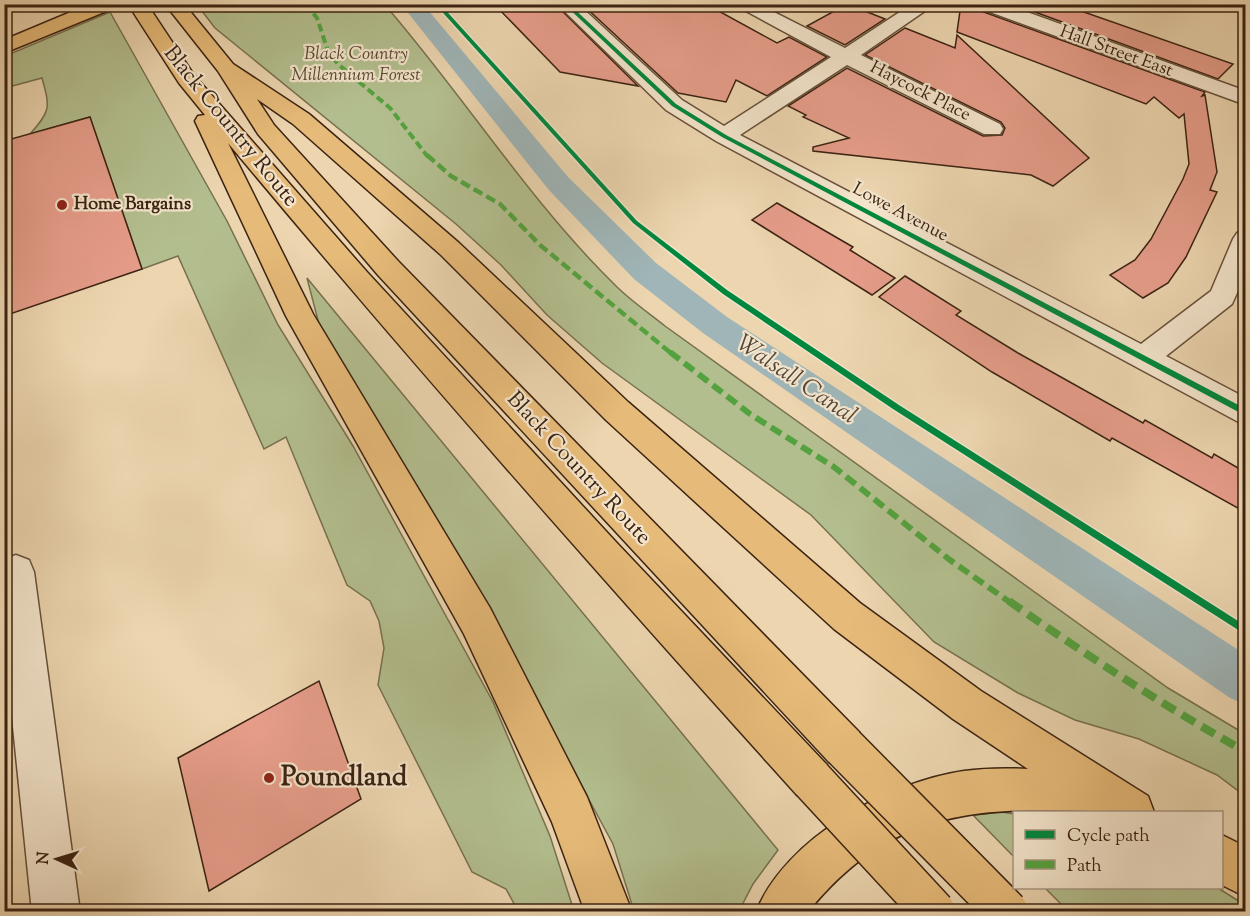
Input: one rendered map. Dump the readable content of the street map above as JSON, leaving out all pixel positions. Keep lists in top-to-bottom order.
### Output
{
  "streets": {
    "main road": ["Black Country Route"],
    "street": ["Hall Street East", "Haycock Place", "Lowe Avenue"]
  },
  "water": ["Walsall Canal"],
  "parks": ["Black Country Millennium Forest"],
  "places": ["Home Bargains", "Poundland"],
  "legend": ["Cycle path", "Path"],
  "north": "left"
}
